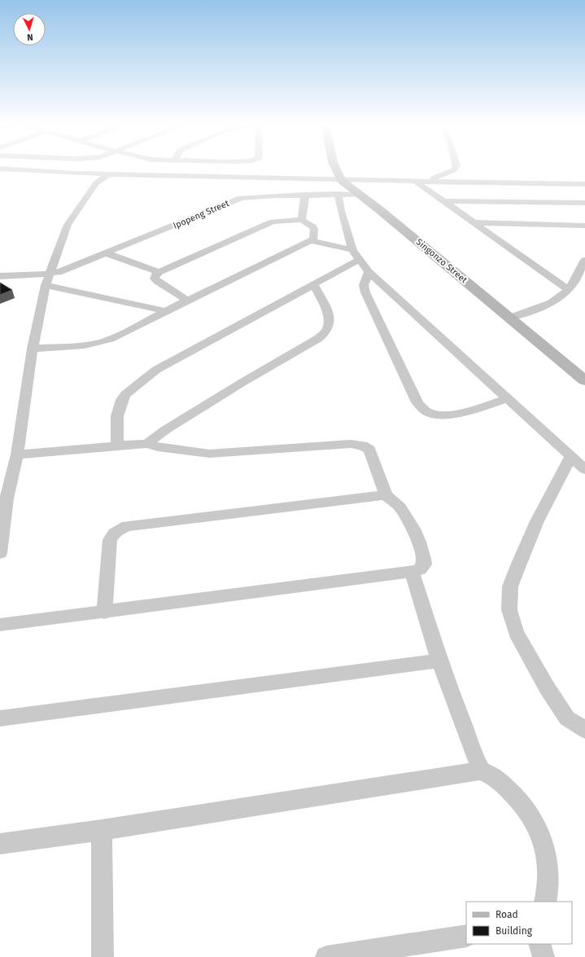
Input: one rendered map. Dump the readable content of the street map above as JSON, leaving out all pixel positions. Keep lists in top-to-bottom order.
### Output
{
  "streets": {
    "street": ["Ipopeng Street", "Singonzo Street"]
  },
  "crossings": [
    ["Ipopeng Street", "Singonzo Street"]
  ],
  "legend": ["Road", "Building"],
  "north": "bottom"
}
